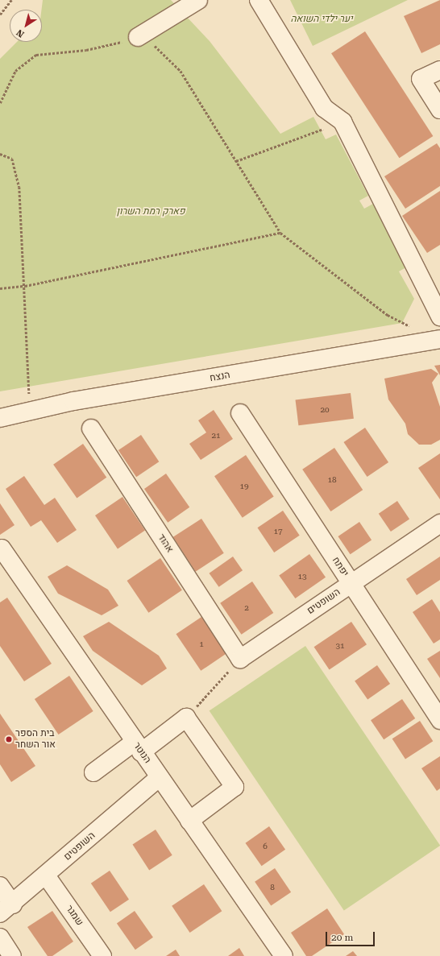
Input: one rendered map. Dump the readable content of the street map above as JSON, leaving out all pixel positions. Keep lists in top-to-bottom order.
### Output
{
  "streets": {
    "street": [
      "הנצח",
      "אהוד",
      "יפתח",
      "השופטים",
      "הנוטר",
      "שמגר"
    ]
  },
  "crossings": [
    ["אהוד", "השופטים"],
    ["יפתח", "השופטים"],
    ["השופטים", "הנוטר"],
    ["השופטים", "שמגר"]
  ],
  "parks": ["יער ילדי השואה", "פארק רמת השרון"],
  "places": ["בית הספר אור השחר"],
  "house_numbers": [
    "20",
    "21",
    "18",
    "19",
    "17",
    "13",
    "2",
    "1",
    "31",
    "6",
    "8"
  ],
  "scale_bar": "20 m",
  "north": "bottom left"
}
